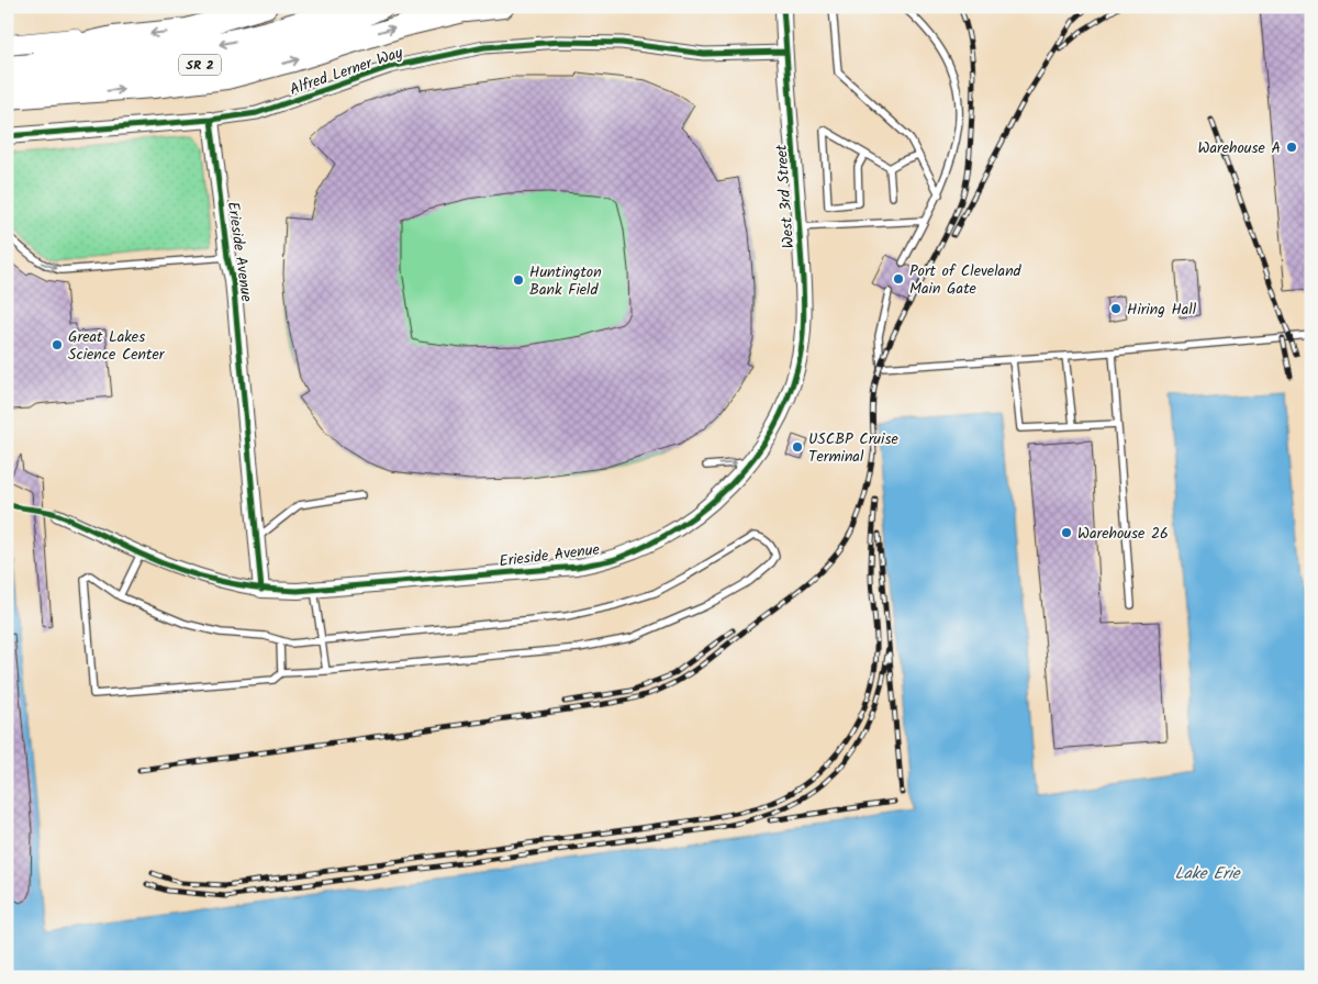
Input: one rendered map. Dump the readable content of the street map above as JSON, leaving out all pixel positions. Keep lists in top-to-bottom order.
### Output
{
  "streets": {
    "highway": ["SR 2"],
    "street": ["Alfred Lerner Way", "West 3rd Street", "Erieside Avenue"]
  },
  "crossings": [
    ["Alfred Lerner Way", "West 3rd Street"],
    ["Alfred Lerner Way", "Erieside Avenue"],
    ["West 3rd Street", "Erieside Avenue"]
  ],
  "water": ["Lake Erie"],
  "places": [
    "Warehouse A",
    "Port of Cleveland Main Gate",
    "Huntington Bank Field",
    "Hiring Hall",
    "Great Lakes Science Center",
    "USCBP Cruise Terminal",
    "Warehouse 26"
  ]
}
